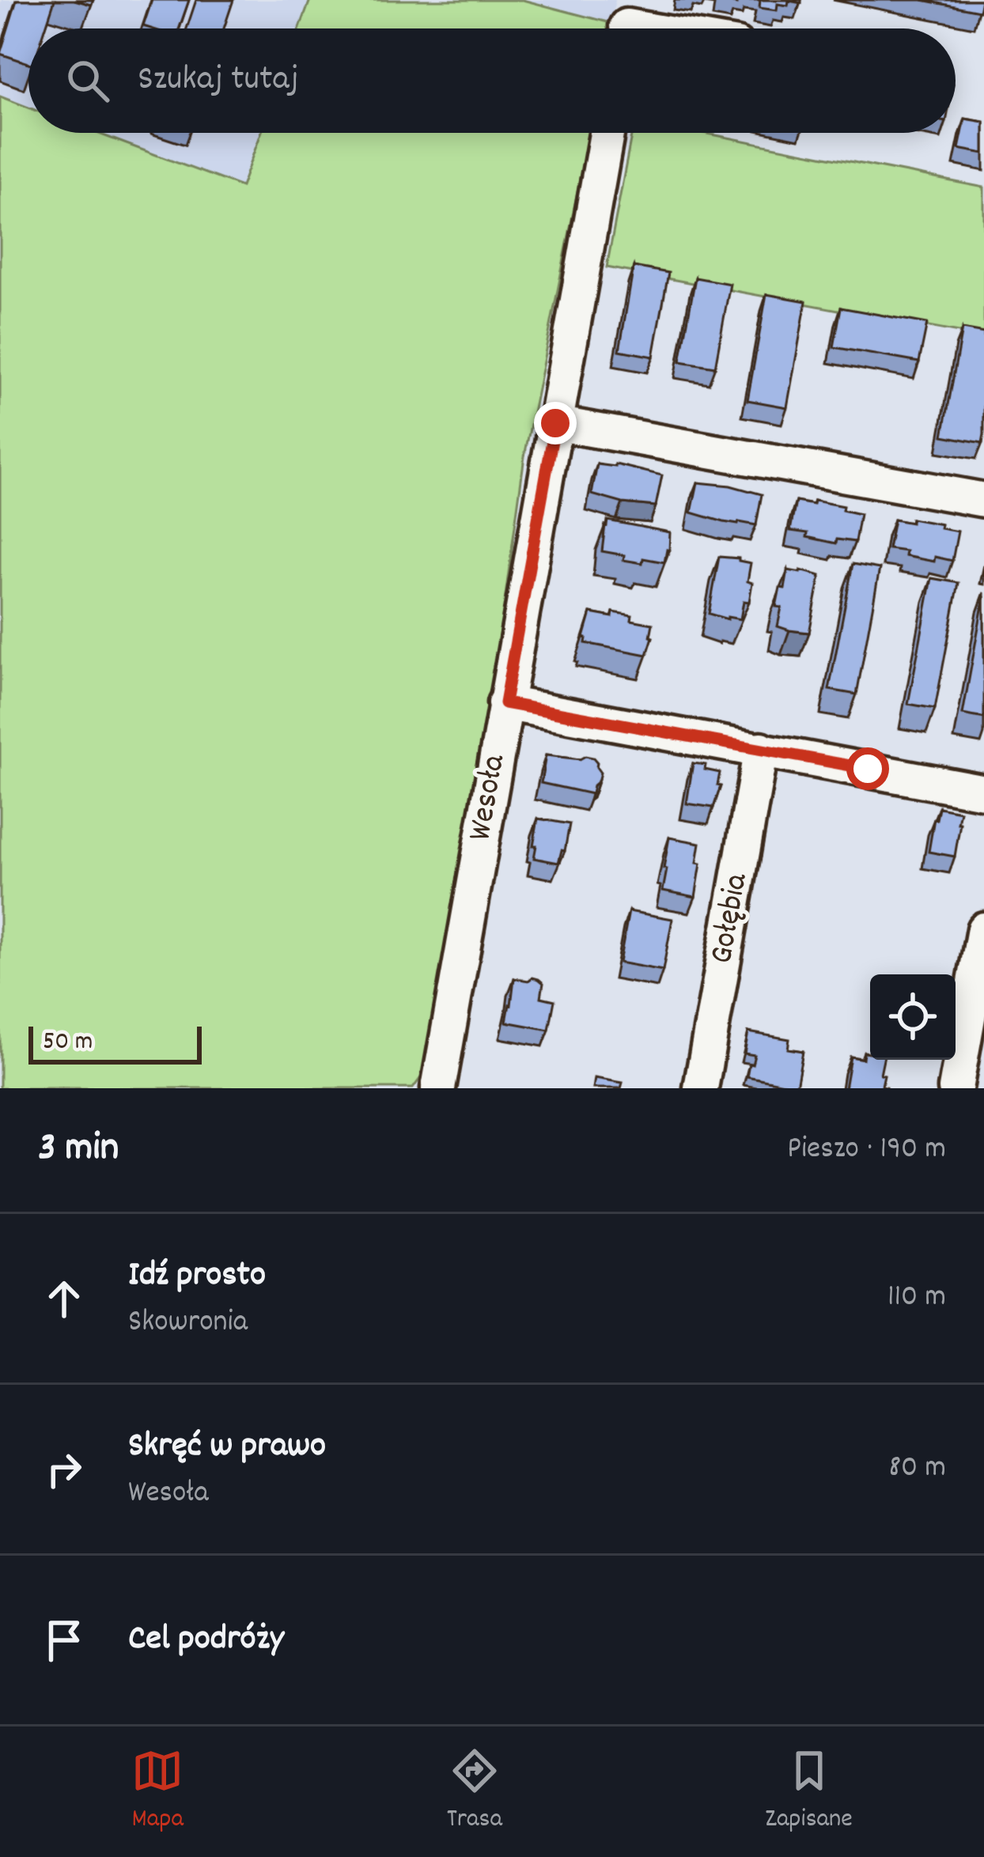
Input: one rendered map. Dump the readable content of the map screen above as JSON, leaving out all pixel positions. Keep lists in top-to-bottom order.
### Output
{
  "streets": {
    "street": ["Wesoła", "Gołębia"]
  },
  "scale_bar": "50 m",
  "page": {
    "search": "Szukaj tutaj",
    "scale": "50 m",
    "heading": ["3 min", "Pieszo · 190 m"],
    "list": [
      ["Idź prosto", "Skowronia", "110 m"],
      ["Skręć w prawo", "Wesoła", "80 m"],
      "Cel podróży"
    ],
    "nav": ["Mapa", "Trasa", "Zapisane"]
  }
}
